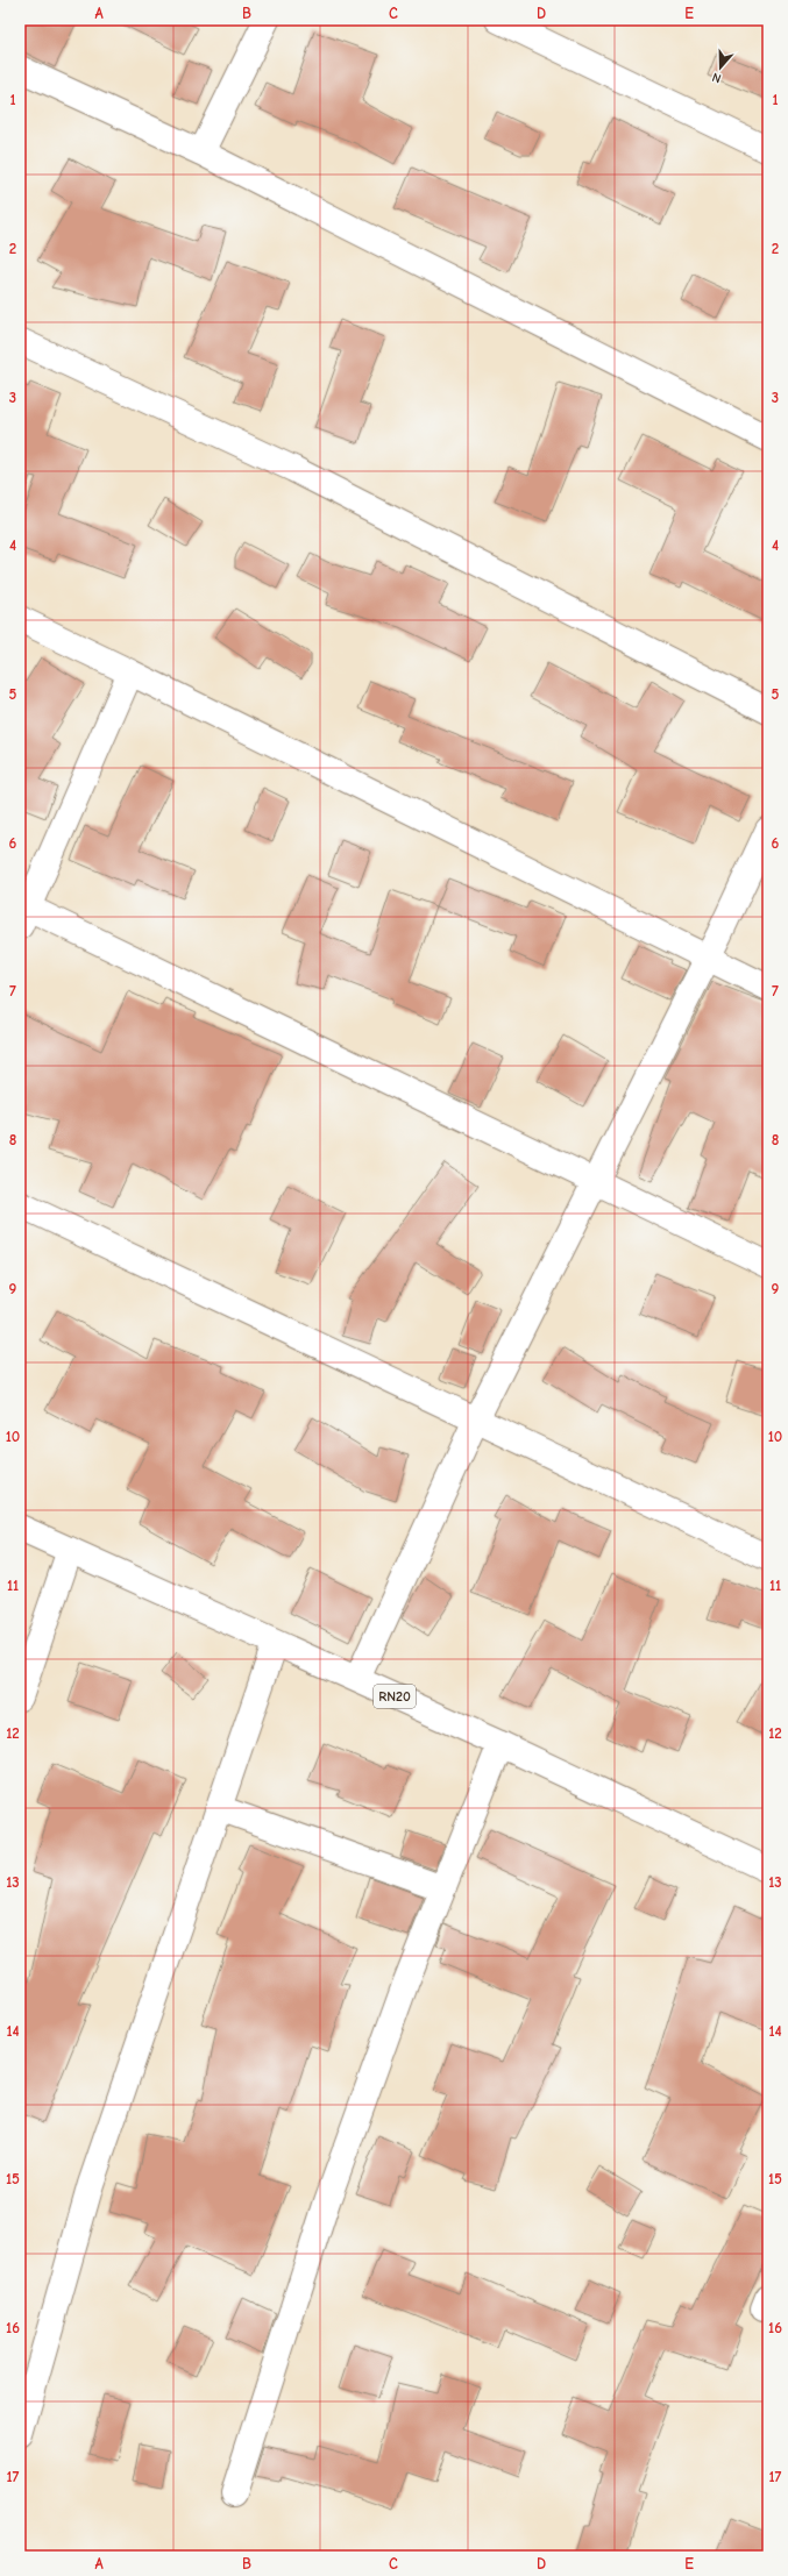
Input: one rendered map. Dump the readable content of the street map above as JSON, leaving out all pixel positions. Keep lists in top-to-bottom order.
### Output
{
  "streets": {
    "street": ["RN20"]
  },
  "north": "bottom",
  "grid": {
    "columns": [
      "A",
      "B",
      "C",
      "D",
      "E"
    ],
    "rows": [
      "1",
      "2",
      "3",
      "4",
      "5",
      "6",
      "7",
      "8",
      "9",
      "10",
      "11",
      "12",
      "13",
      "14",
      "15",
      "16",
      "17"
    ]
  }
}
